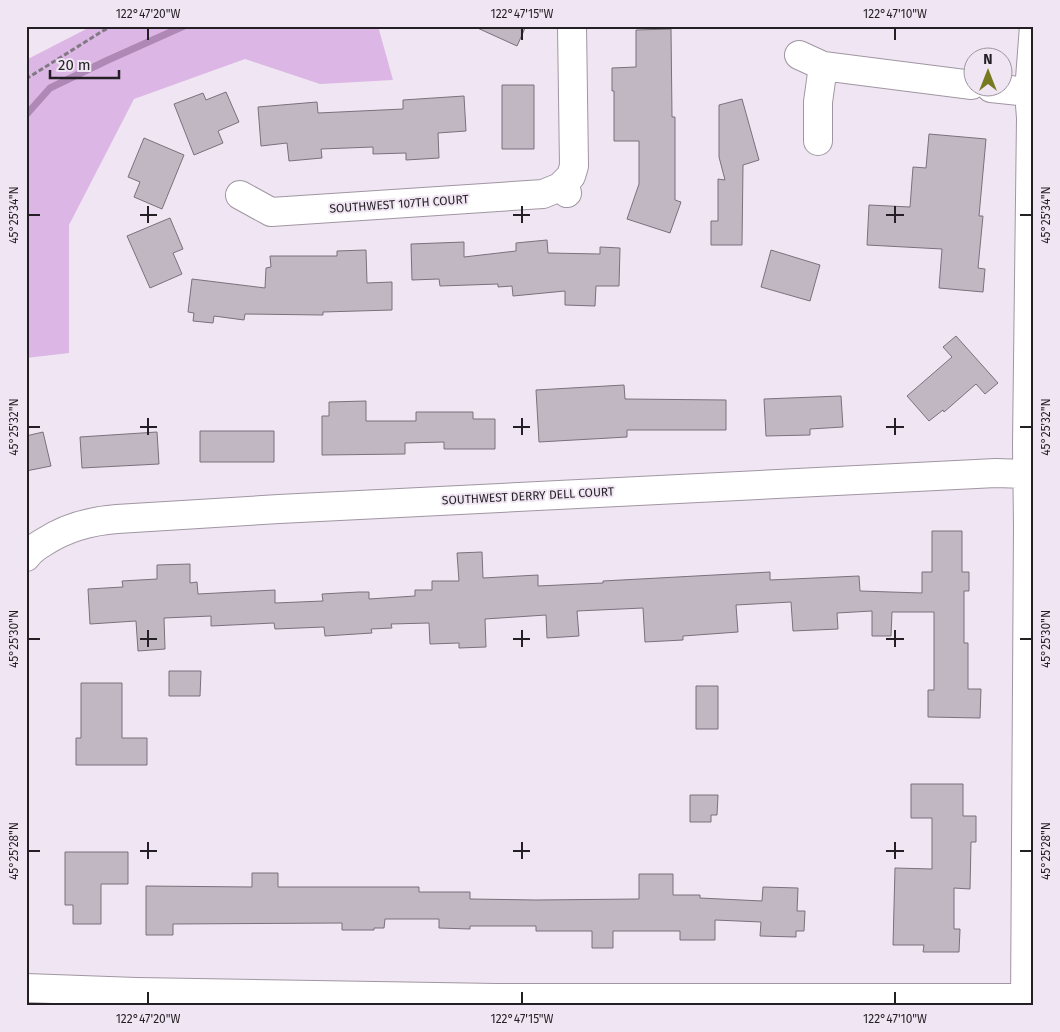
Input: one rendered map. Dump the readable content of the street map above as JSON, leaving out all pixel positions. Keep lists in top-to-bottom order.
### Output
{
  "streets": {
    "street": ["SOUTHWEST 107TH COURT", "SOUTHWEST DERRY DELL COURT"]
  },
  "scale_bar": "20 m",
  "north": "top",
  "coordinates": [
    "122°47'20\"W",
    "122°47'15\"W",
    "122°47'10\"W",
    "45°25'34\"N",
    "45°25'32\"N",
    "45°25'30\"N",
    "45°25'28\"N"
  ]
}
